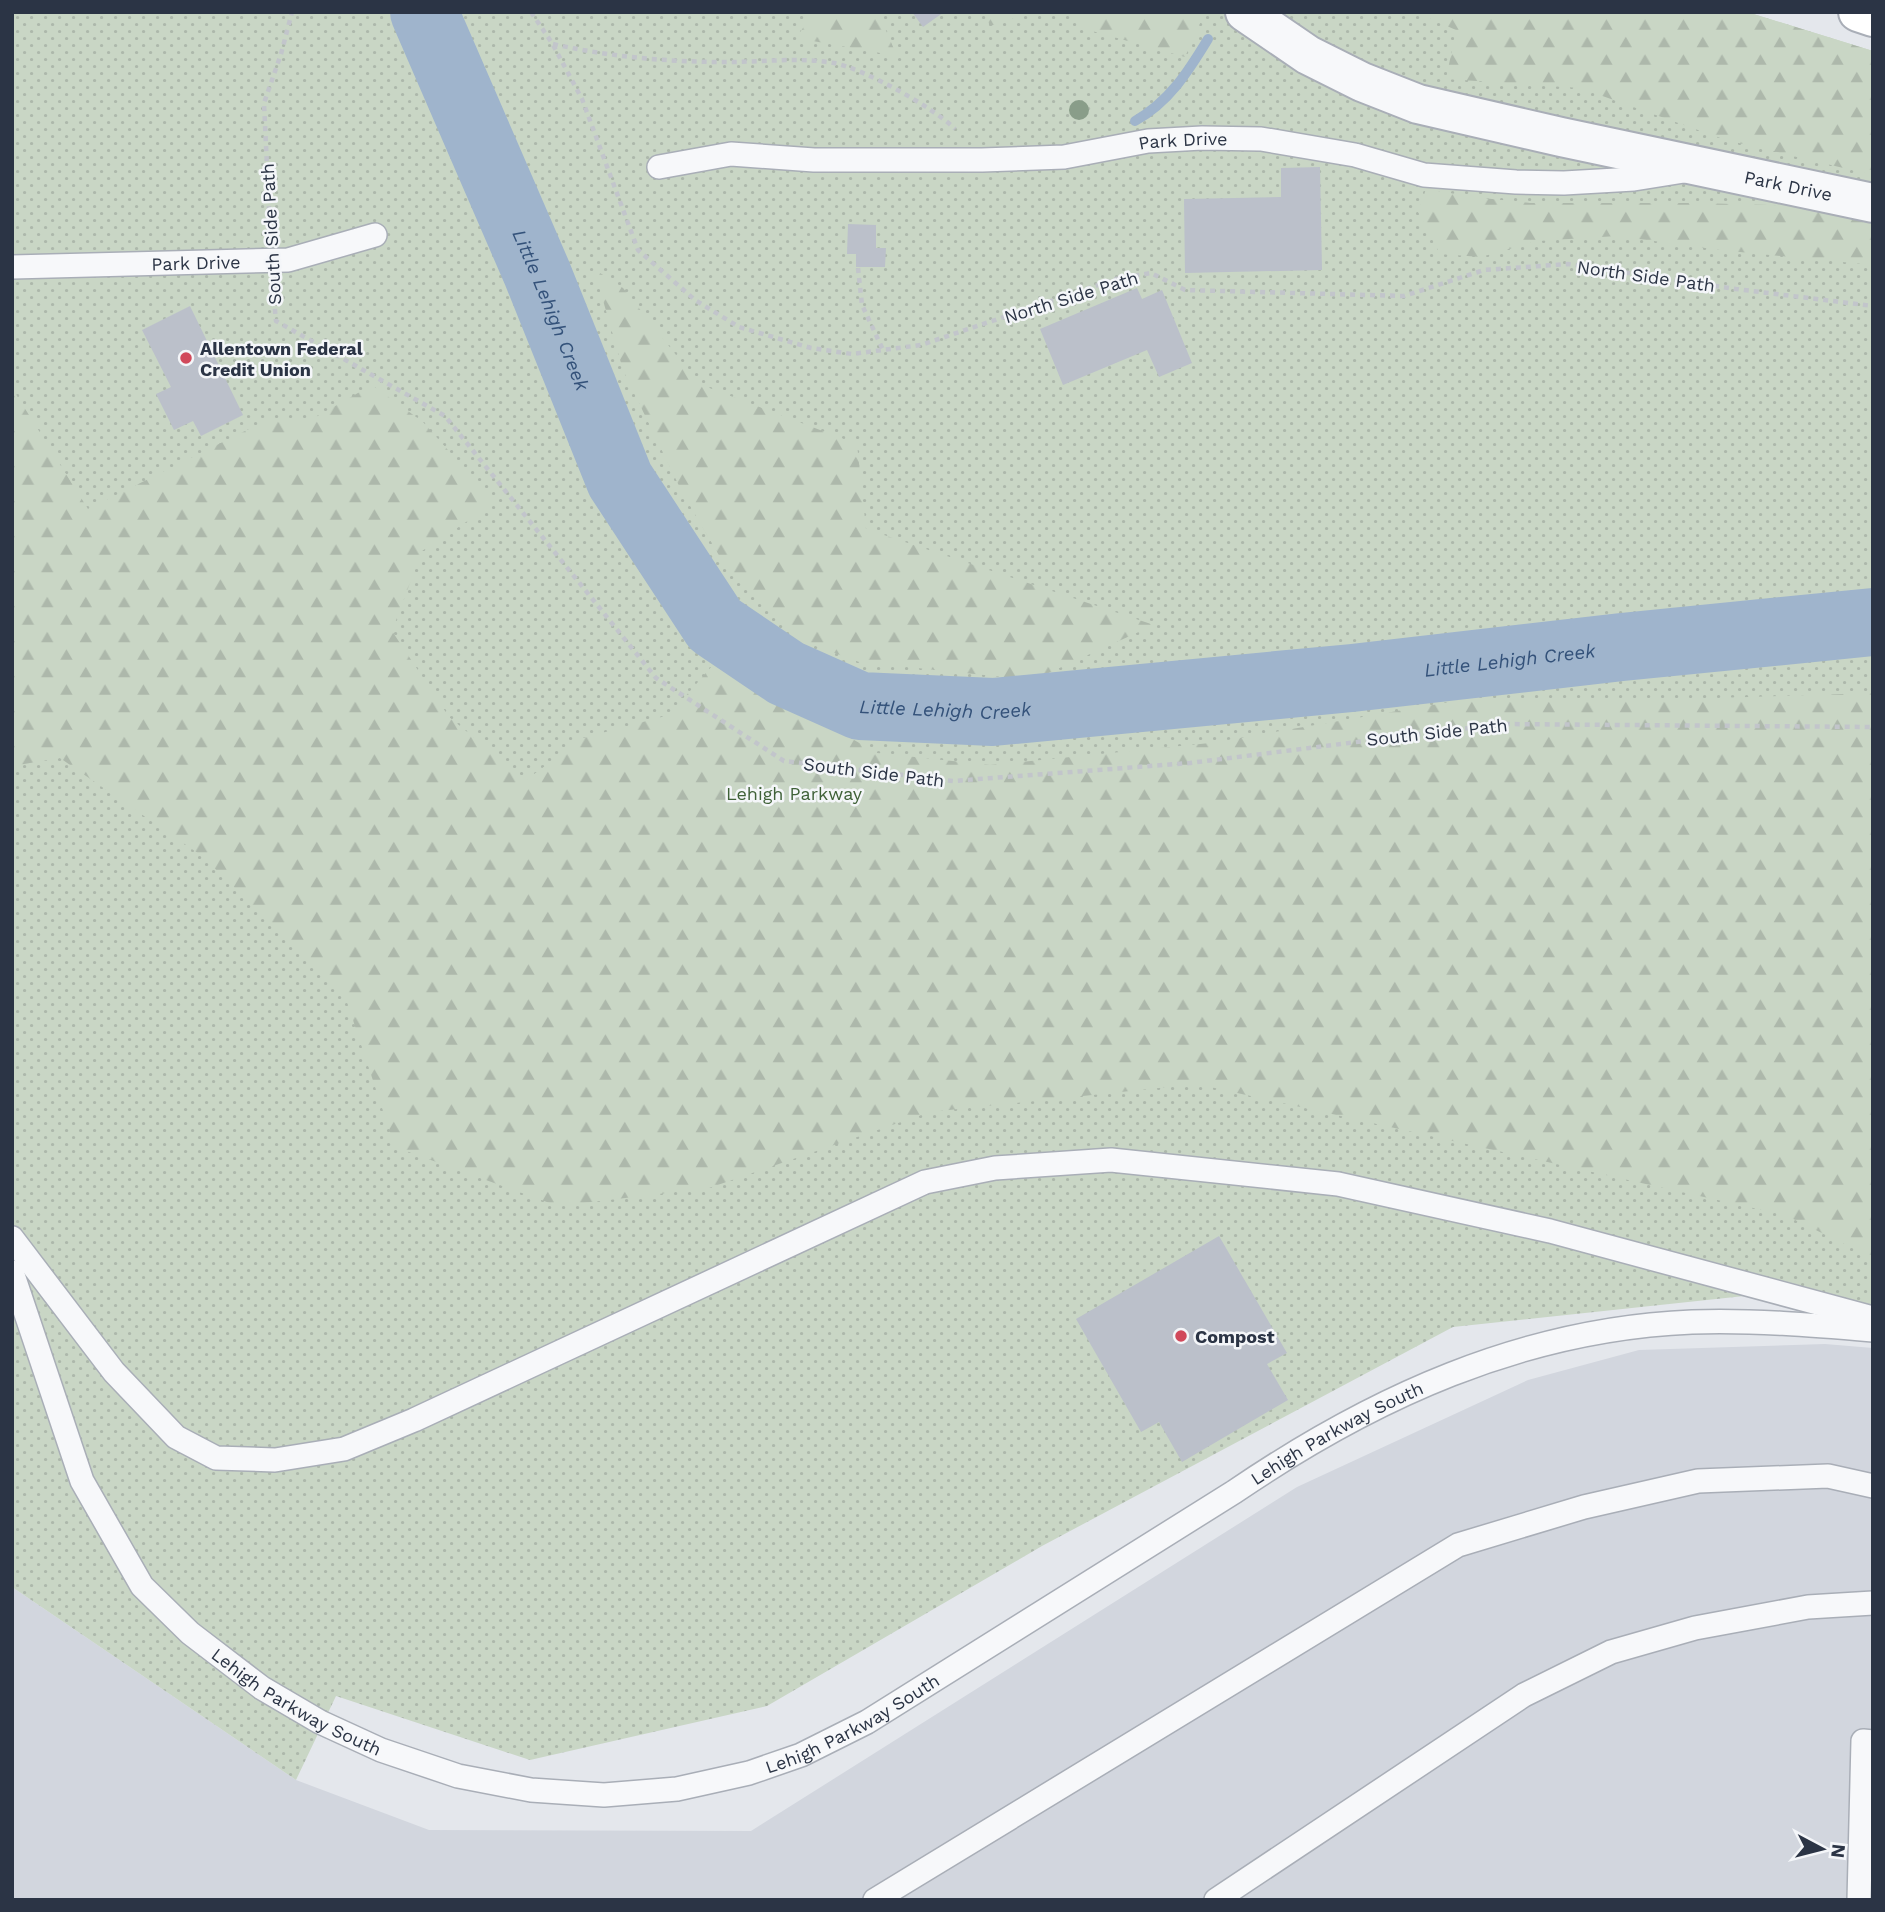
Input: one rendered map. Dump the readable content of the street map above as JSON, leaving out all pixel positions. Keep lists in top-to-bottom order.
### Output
{
  "streets": {
    "street": ["Park Drive"],
    "lane": ["Lehigh Parkway South"],
    "path": ["South Side Path", "North Side Path"]
  },
  "crossings": [
    ["Park Drive", "South Side Path"]
  ],
  "water": ["Little Lehigh Creek"],
  "parks": ["Lehigh Parkway"],
  "places": ["Allentown Federal Credit Union", "Compost"],
  "north": "right"
}
